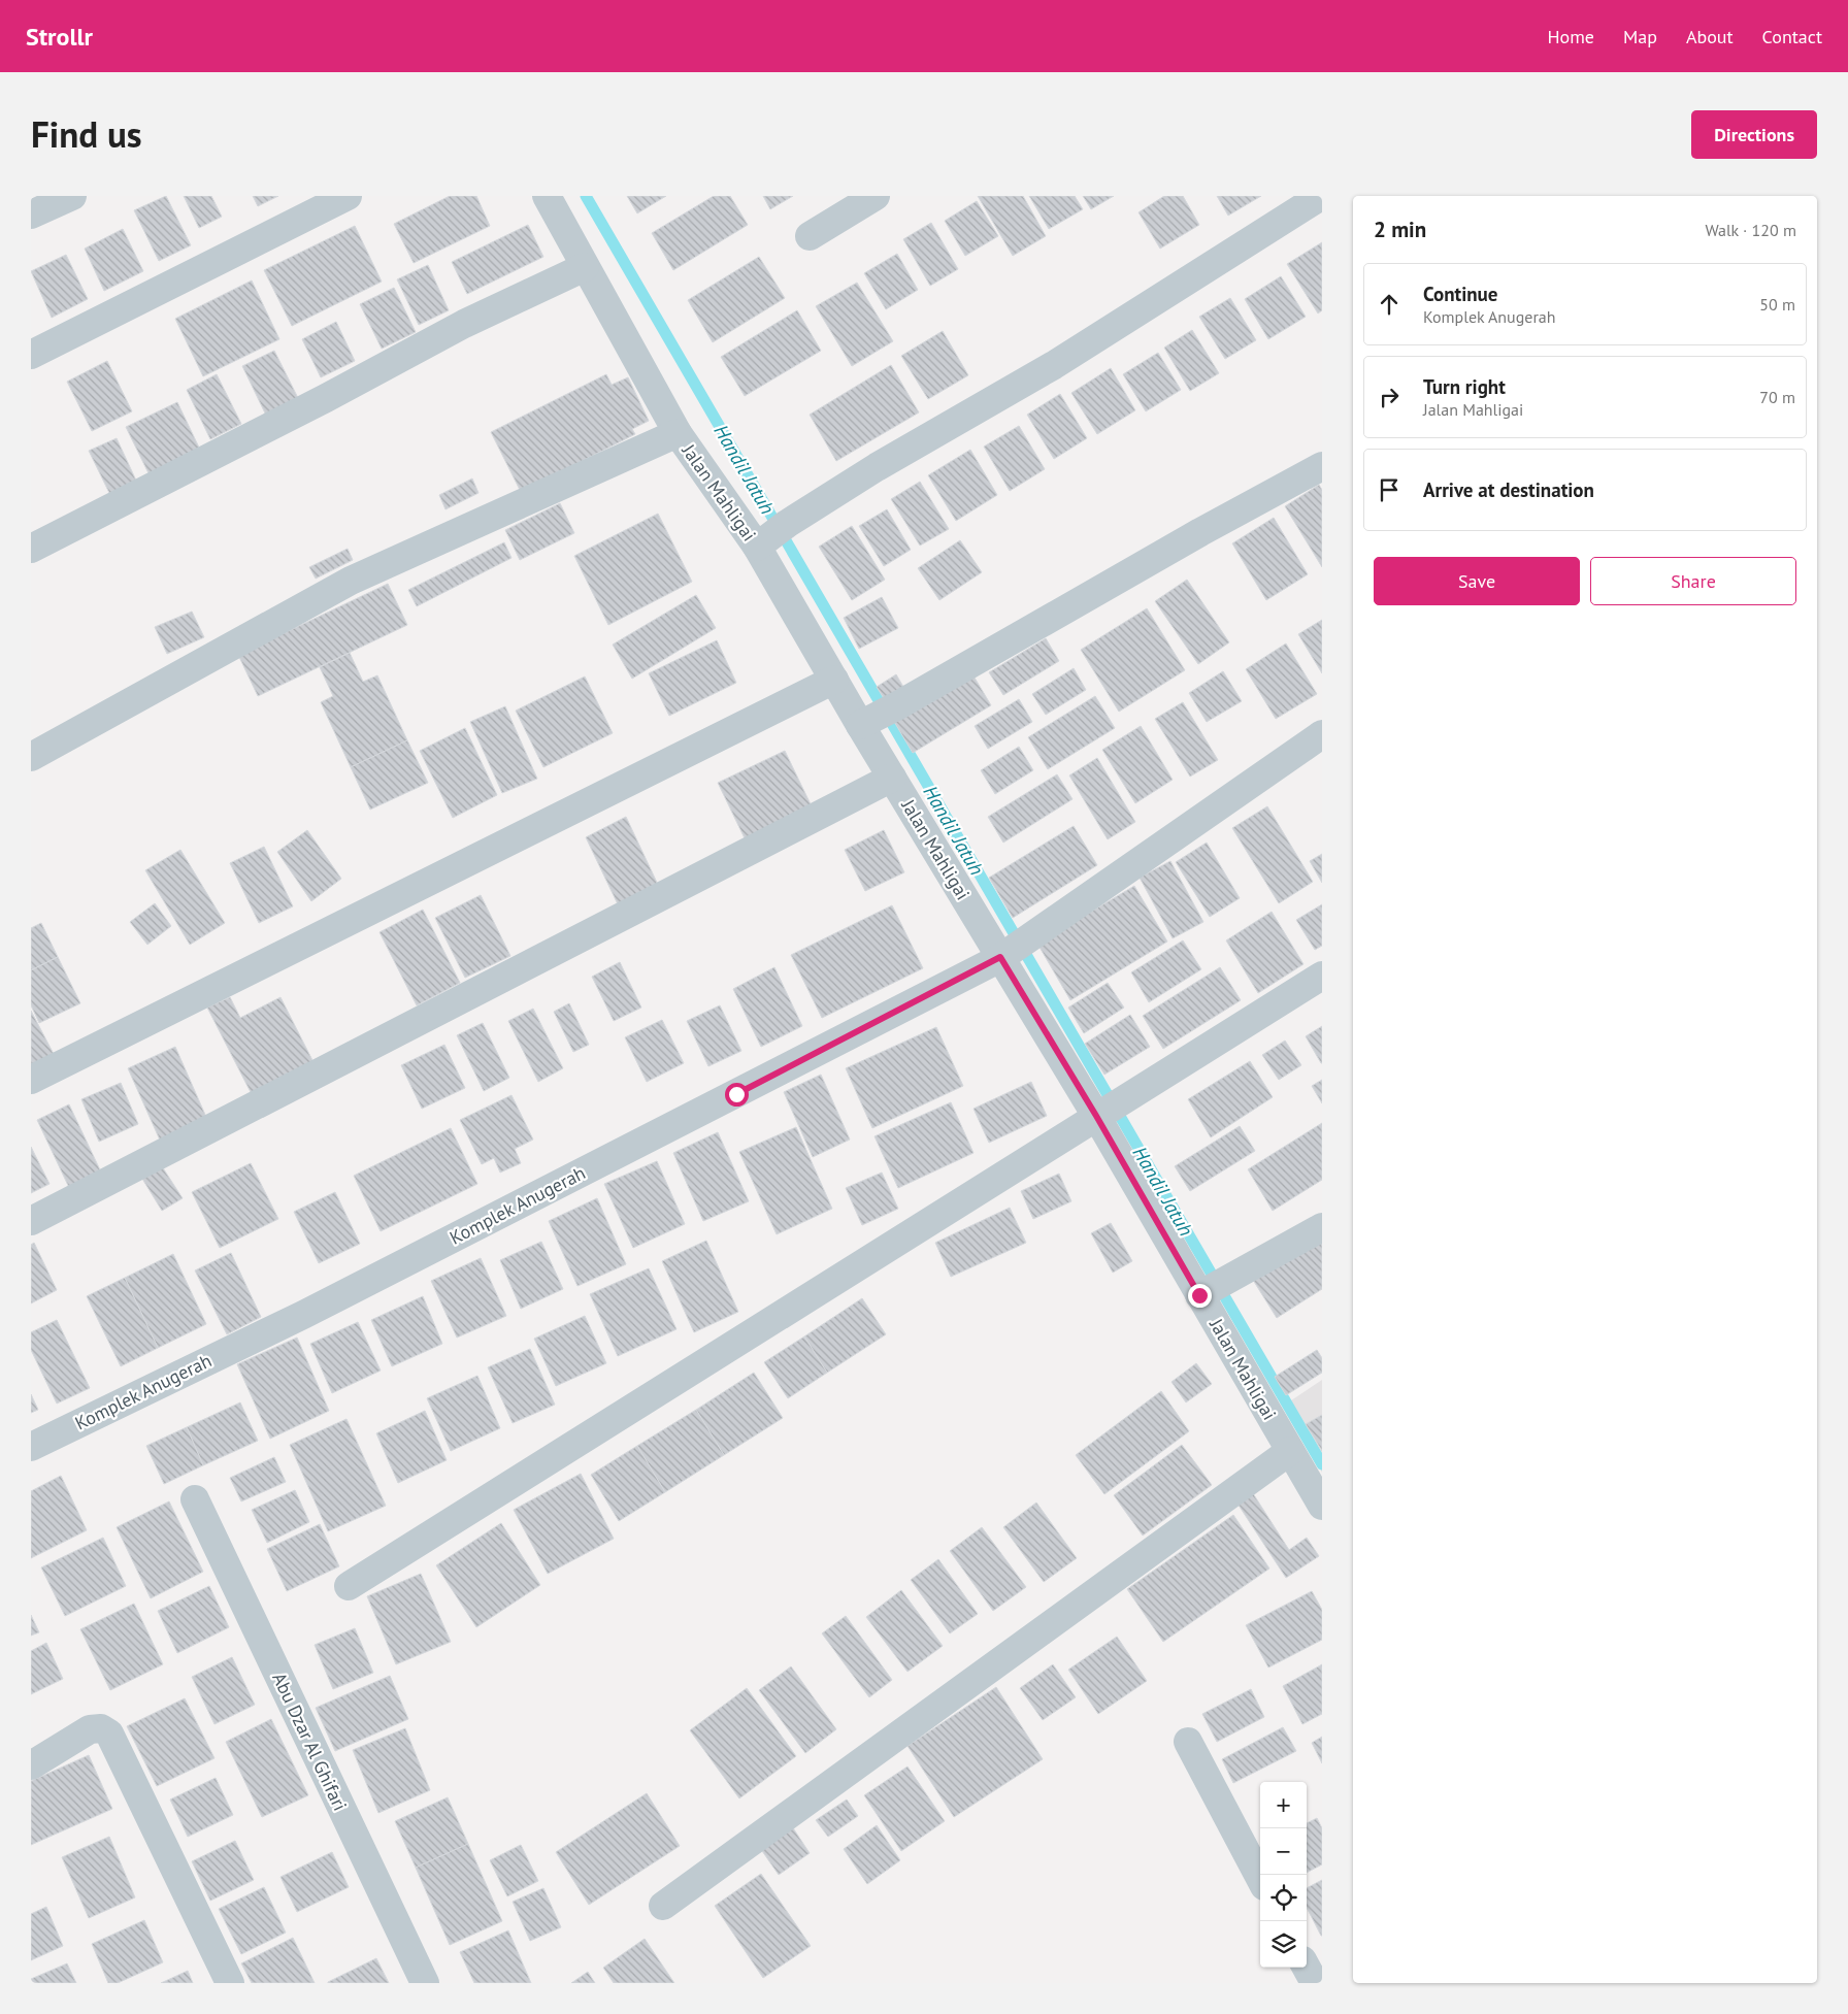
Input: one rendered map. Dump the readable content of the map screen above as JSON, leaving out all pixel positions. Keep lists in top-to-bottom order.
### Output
{
  "streets": {
    "street": ["Jalan Mahligai", "Komplek Anugerah", "Abu Dzar Al Ghifari"]
  },
  "crossings": [
    ["Jalan Mahligai", "Komplek Anugerah"]
  ],
  "water": ["Handil Jatuh"],
  "page": {
    "header": "Strollr",
    "nav": [
      "Home",
      "Map",
      "About",
      "Contact"
    ],
    "title": "Find us",
    "buttons": [
      "Directions",
      ["Save", "Share"]
    ],
    "heading": ["2 min", "Walk · 120 m"],
    "list": [
      ["Continue", "Komplek Anugerah", "50 m"],
      ["Turn right", "Jalan Mahligai", "70 m"],
      "Arrive at destination"
    ],
    "map_buttons": ["+", "−"]
  }
}
